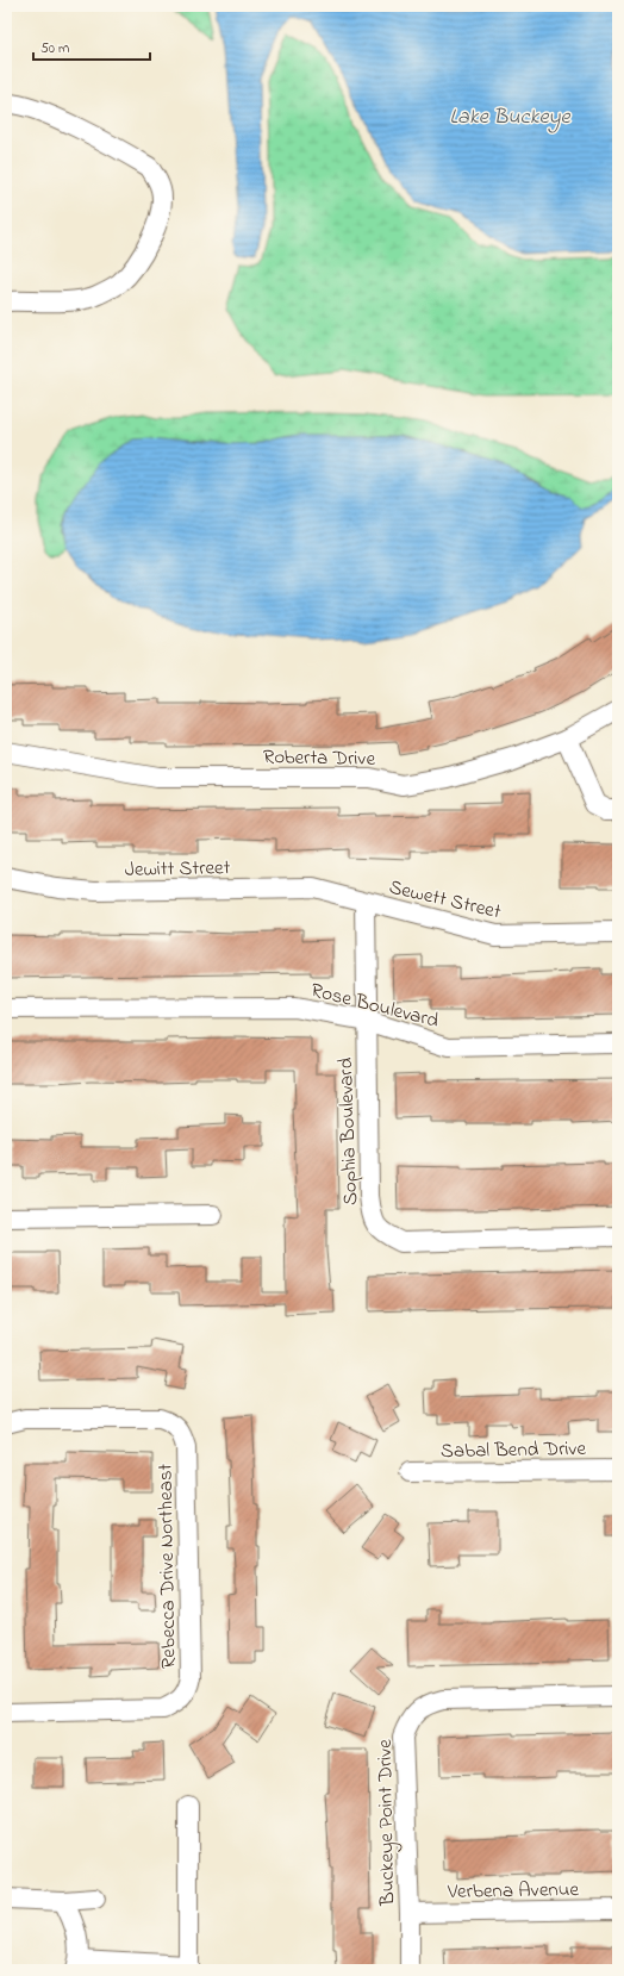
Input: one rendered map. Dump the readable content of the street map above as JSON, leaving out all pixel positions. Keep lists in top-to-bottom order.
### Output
{
  "streets": {
    "street": [
      "Roberta Drive",
      "Jewitt Street",
      "Sewett Street",
      "Rose Boulevard",
      "Sophia Boulevard",
      "Sabal Bend Drive",
      "Rebecca Drive Northeast",
      "Buckeye Point Drive",
      "Verbena Avenue"
    ]
  },
  "crossings": [
    ["Jewitt Street", "Sewett Street"],
    ["Jewitt Street", "Sophia Boulevard"],
    ["Sewett Street", "Sophia Boulevard"],
    ["Rose Boulevard", "Sophia Boulevard"],
    ["Buckeye Point Drive", "Verbena Avenue"]
  ],
  "water": ["Lake Buckeye"],
  "scale_bar": "50 m"
}
